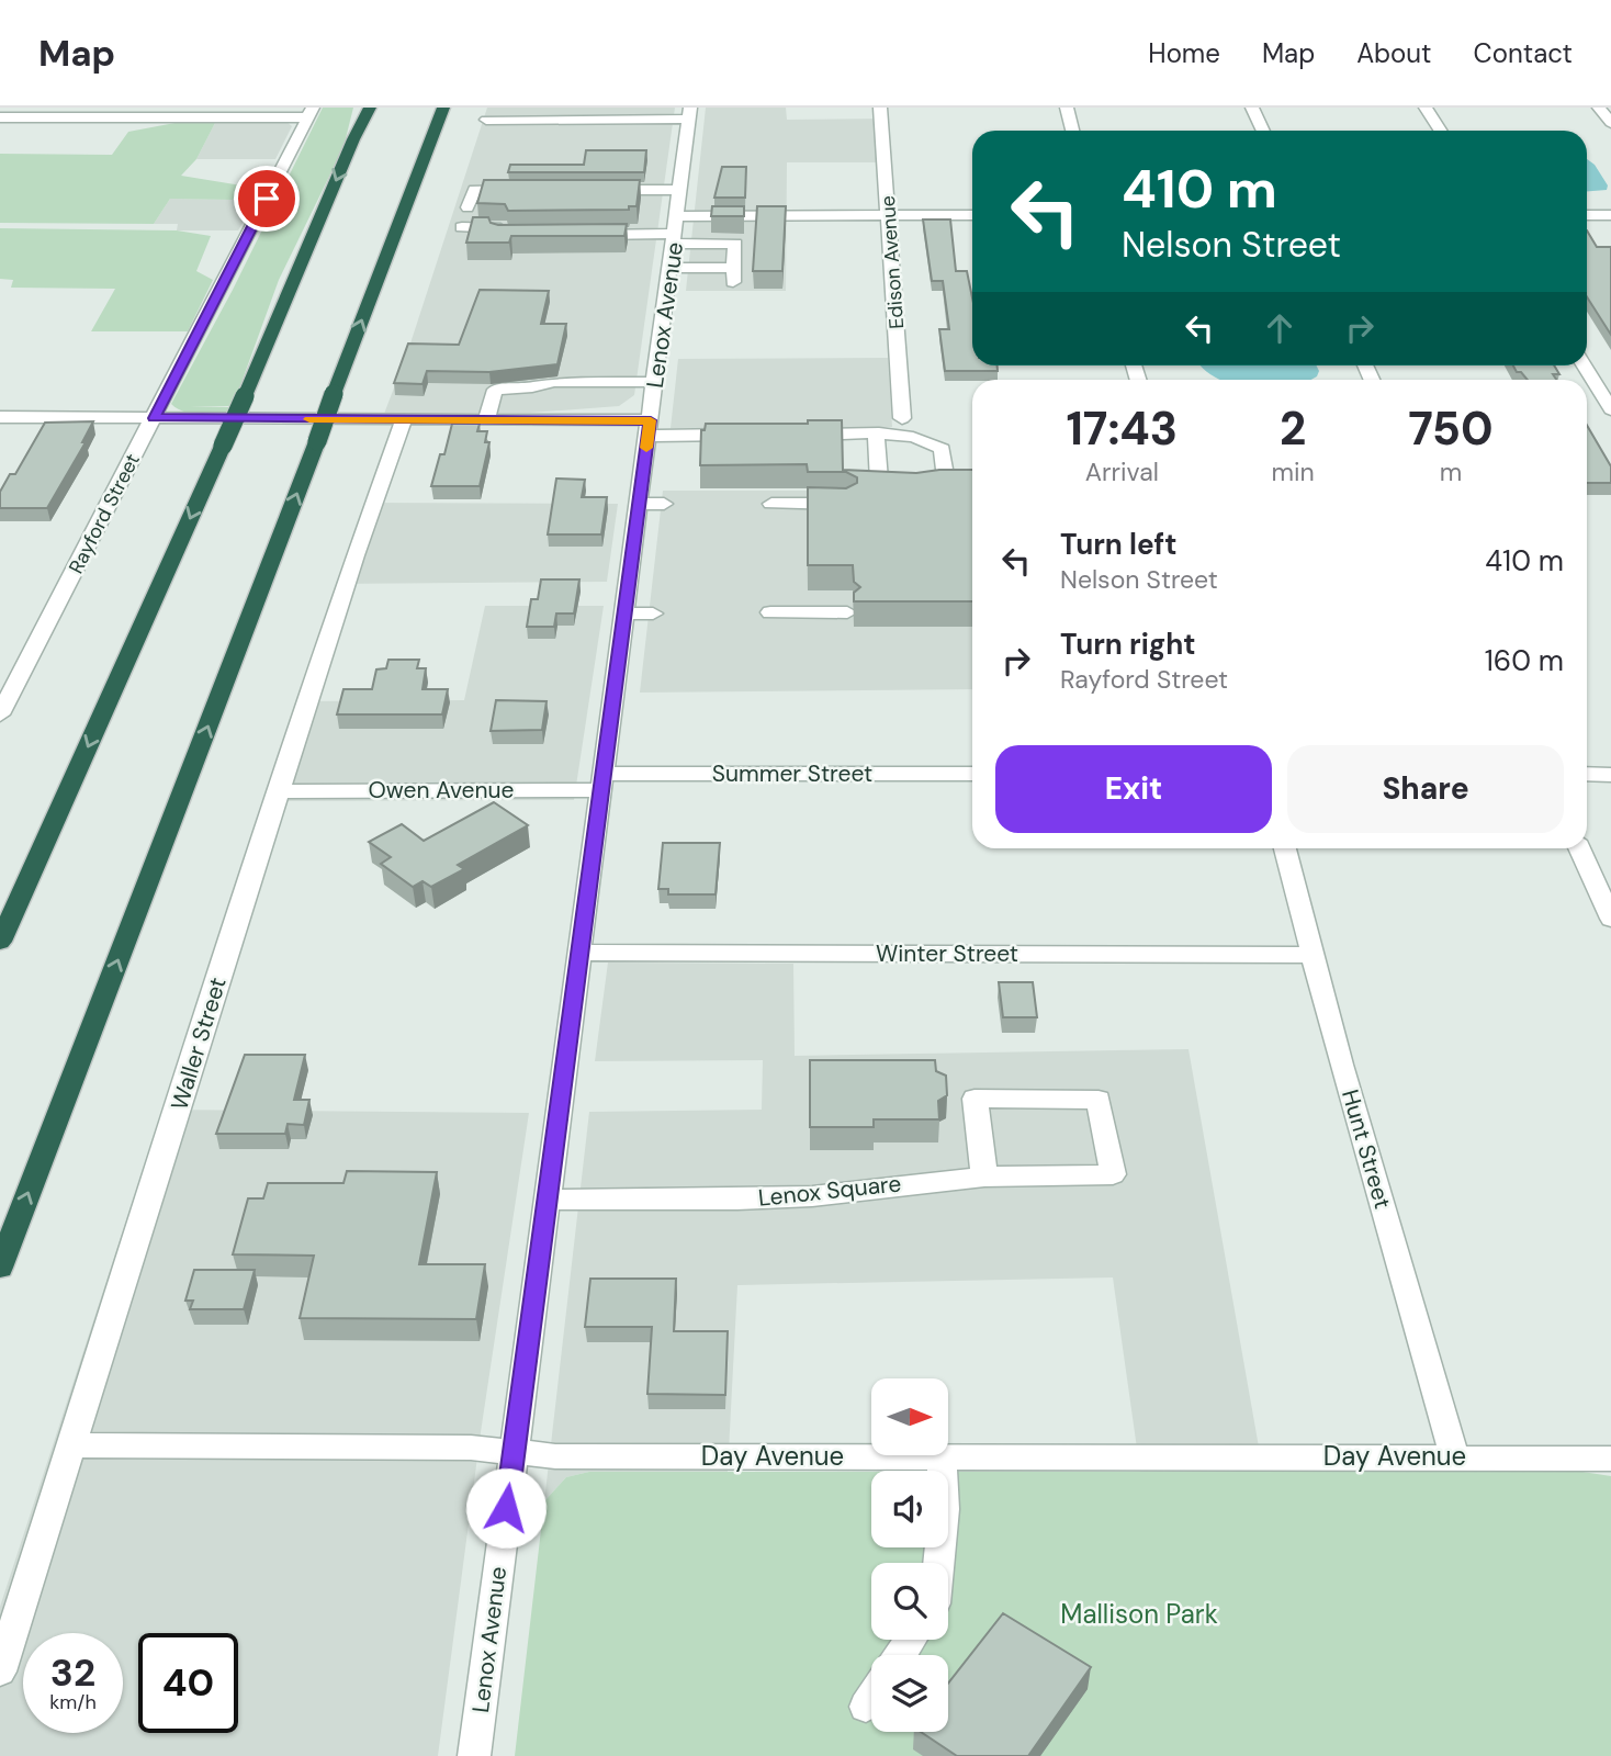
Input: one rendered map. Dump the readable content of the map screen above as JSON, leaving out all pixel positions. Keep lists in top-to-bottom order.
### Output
{
  "streets": {
    "street": [
      "Edison Avenue",
      "Lenox Avenue",
      "Rayford Street",
      "Summer Street",
      "Owen Avenue",
      "Winter Street",
      "Waller Street",
      "Hunt Street",
      "Lenox Square",
      "Day Avenue"
    ]
  },
  "crossings": [
    ["Lenox Avenue", "Summer Street"],
    ["Lenox Avenue", "Owen Avenue"],
    ["Lenox Avenue", "Winter Street"],
    ["Lenox Avenue", "Lenox Square"],
    ["Lenox Avenue", "Day Avenue"],
    ["Summer Street", "Owen Avenue"],
    ["Owen Avenue", "Waller Street"],
    ["Winter Street", "Hunt Street"],
    ["Waller Street", "Day Avenue"],
    ["Hunt Street", "Day Avenue"]
  ],
  "parks": ["Mallison Park"],
  "north": "right",
  "page": {
    "header": "Map",
    "nav": [
      "Home",
      "Map",
      "About",
      "Contact"
    ],
    "turn": ["410 m", "Nelson Street"],
    "eta": [
      "17:43",
      "Arrival",
      "2",
      "min",
      "750",
      "m"
    ],
    "list": [
      {
        "name": "Turn left",
        "note": "Nelson Street",
        "value": "410 m"
      },
      {
        "name": "Turn right",
        "note": "Rayford Street",
        "value": "160 m"
      }
    ],
    "buttons": ["Exit", "Share"],
    "speed": "32 km/h",
    "limit": "40"
  }
}
